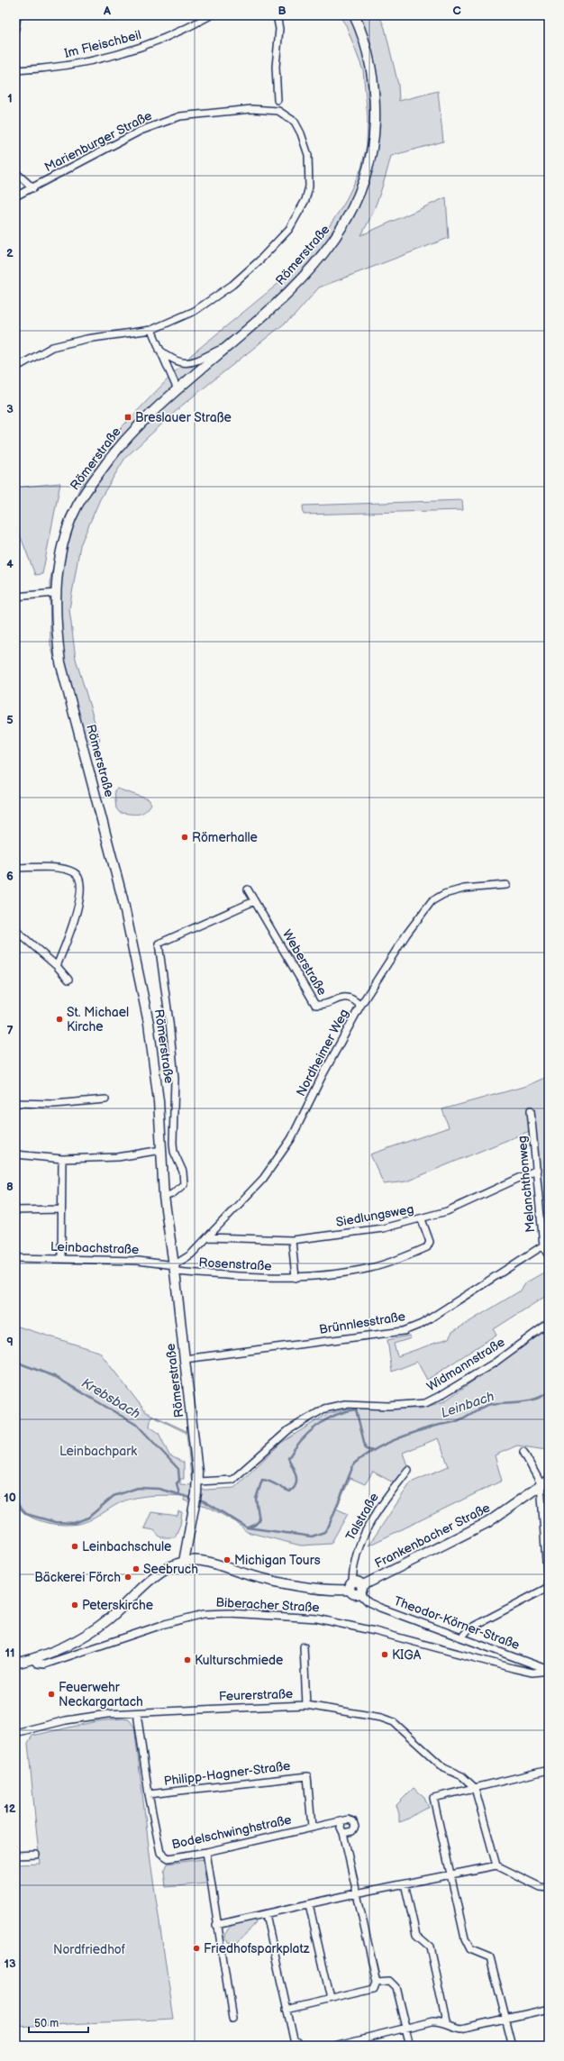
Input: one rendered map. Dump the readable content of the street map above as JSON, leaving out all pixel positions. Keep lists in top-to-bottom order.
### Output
{
  "streets": {
    "main road": ["Römerstraße", "Frankenbacher Straße"],
    "street": [
      "Im Fleischbeil",
      "Marienburger Straße",
      "Weberstraße",
      "Nordheimer Weg",
      "Melanchthonweg",
      "Siedlungsweg",
      "Leinbachstraße",
      "Rosenstraße",
      "Brünnlesstraße",
      "Widmannstraße",
      "Talstraße",
      "Biberacher Straße",
      "Theodor-Körner-Straße",
      "Feurerstraße",
      "Philipp-Hagner-Straße",
      "Bodelschwinghstraße"
    ]
  },
  "crossings": [
    ["Römerstraße", "Weberstraße"],
    ["Römerstraße", "Nordheimer Weg"],
    ["Römerstraße", "Leinbachstraße"],
    ["Römerstraße", "Rosenstraße"],
    ["Römerstraße", "Brünnlesstraße"],
    ["Römerstraße", "Widmannstraße"],
    ["Weberstraße", "Nordheimer Weg"],
    ["Nordheimer Weg", "Siedlungsweg"],
    ["Nordheimer Weg", "Leinbachstraße"],
    ["Nordheimer Weg", "Rosenstraße"],
    ["Melanchthonweg", "Siedlungsweg"],
    ["Melanchthonweg", "Brünnlesstraße"],
    ["Siedlungsweg", "Rosenstraße"],
    ["Leinbachstraße", "Rosenstraße"],
    ["Frankenbacher Straße", "Theodor-Körner-Straße"],
    ["Biberacher Straße", "Theodor-Körner-Straße"],
    ["Feurerstraße", "Bodelschwinghstraße"],
    ["Philipp-Hagner-Straße", "Bodelschwinghstraße"]
  ],
  "water": ["Krebsbach", "Leinbach"],
  "parks": ["Leinbachpark", "Nordfriedhof"],
  "places": {
    "transit": ["Breslauer Straße"],
    "other": [
      "Römerhalle",
      "St. Michael Kirche",
      "Leinbachschule",
      "Michigan Tours",
      "Seebruch",
      "Bäckerei Förch",
      "Peterskirche",
      "KIGA",
      "Kulturschmiede",
      "Feuerwehr Neckargartach",
      "Friedhofsparkplatz"
    ]
  },
  "scale_bar": "50 m",
  "grid": {
    "columns": ["A", "B", "C"],
    "rows": [
      "1",
      "2",
      "3",
      "4",
      "5",
      "6",
      "7",
      "8",
      "9",
      "10",
      "11",
      "12",
      "13"
    ]
  }
}
